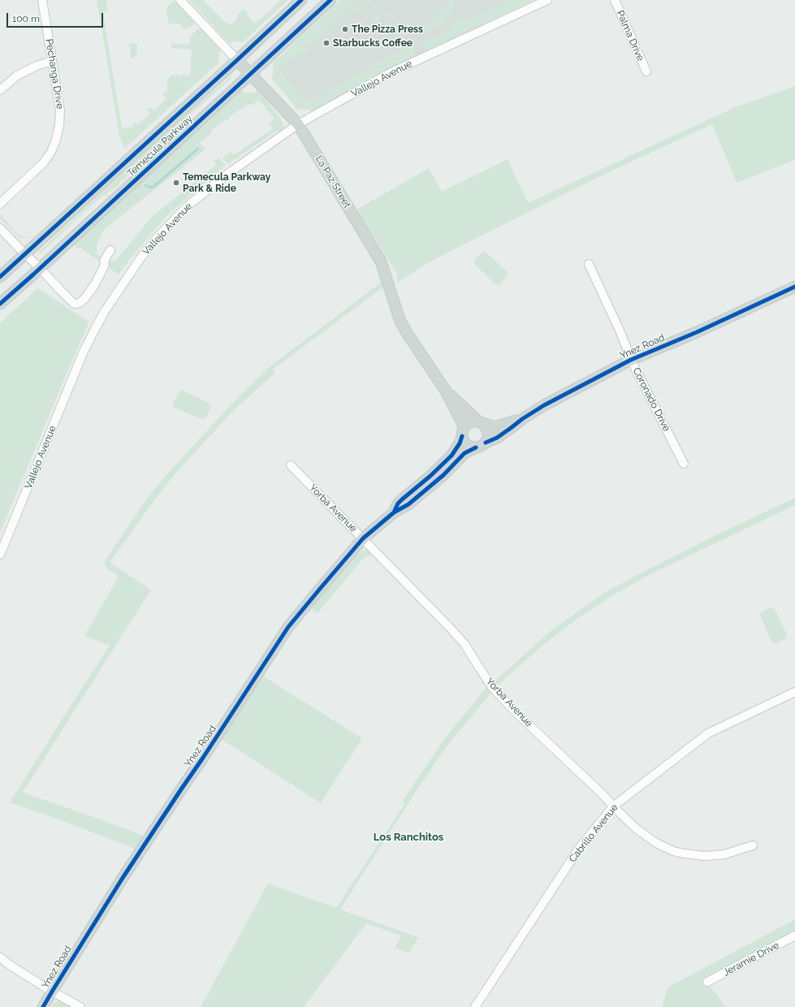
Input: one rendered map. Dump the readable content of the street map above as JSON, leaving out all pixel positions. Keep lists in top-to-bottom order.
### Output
{
  "streets": {
    "main road": ["Temecula Parkway", "La Paz Street", "Ynez Road"],
    "street": [
      "Palma Drive",
      "Pechanga Drive",
      "Vallejo Avenue",
      "Coronado Drive",
      "Yorba Avenue",
      "Cabrillo Avenue",
      "Jeramie Drive"
    ]
  },
  "crossings": [
    ["Vallejo Avenue", "La Paz Street"],
    ["Temecula Parkway", "La Paz Street"],
    ["La Paz Street", "Ynez Road"],
    ["Ynez Road", "Coronado Drive"],
    ["Ynez Road", "Yorba Avenue"],
    ["Yorba Avenue", "Cabrillo Avenue"]
  ],
  "districts": ["Los Ranchitos"],
  "places": ["The Pizza Press", "Starbucks Coffee", "Temecula Parkway Park & Ride"],
  "scale_bar": "100 m"
}
